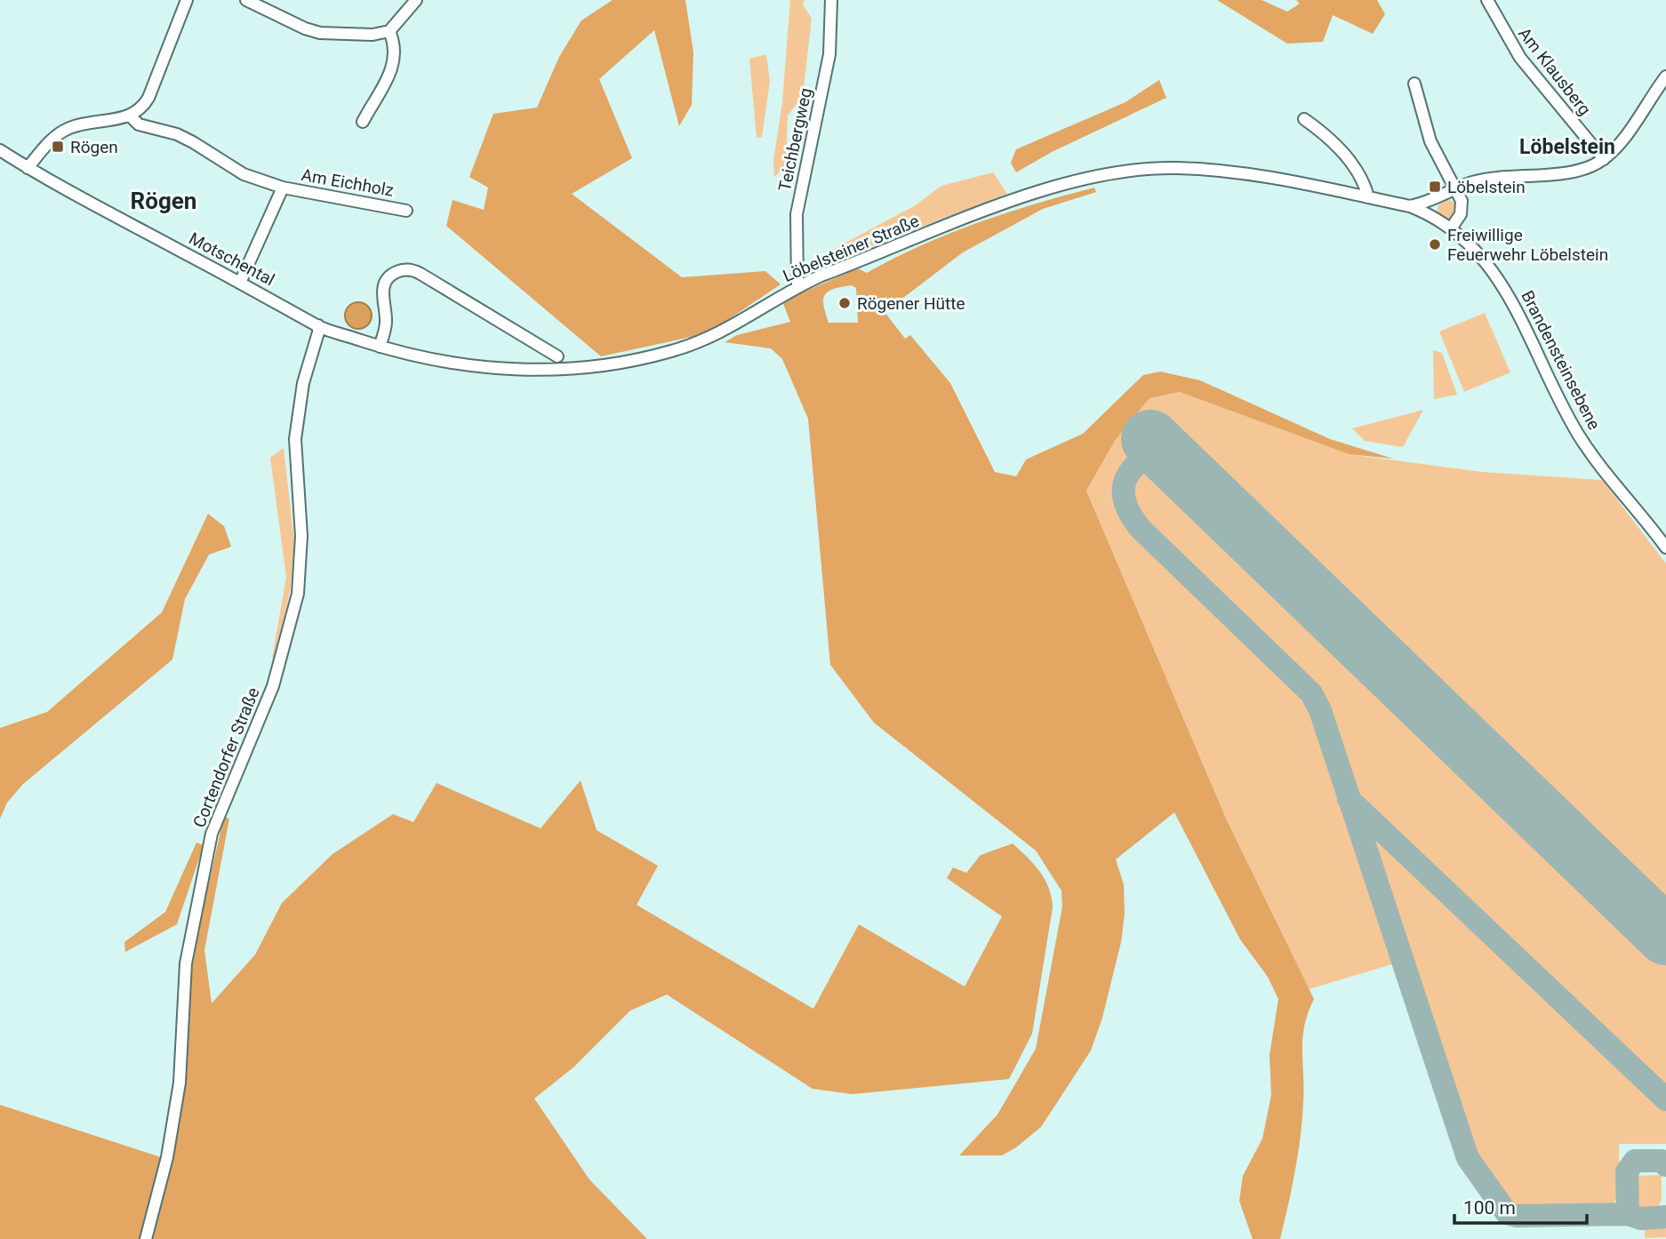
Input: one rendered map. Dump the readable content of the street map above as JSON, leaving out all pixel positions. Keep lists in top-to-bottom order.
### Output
{
  "streets": {
    "street": [
      "Am Klausberg",
      "Teichbergweg",
      "Am Eichholz",
      "Löbelsteiner Straße",
      "Motschental",
      "Brandensteinsebene",
      "Cortendorfer Straße"
    ]
  },
  "crossings": [
    ["Am Klausberg", "Löbelsteiner Straße"],
    ["Teichbergweg", "Löbelsteiner Straße"],
    ["Am Eichholz", "Motschental"],
    ["Löbelsteiner Straße", "Motschental"],
    ["Löbelsteiner Straße", "Brandensteinsebene"],
    ["Löbelsteiner Straße", "Cortendorfer Straße"],
    ["Motschental", "Cortendorfer Straße"]
  ],
  "districts": ["Löbelstein", "Rögen"],
  "places": {
    "transit": ["Rögen", "Löbelstein"],
    "other": ["Freiwillige Feuerwehr Löbelstein", "Rögener Hütte"]
  },
  "scale_bar": "100 m"
}
